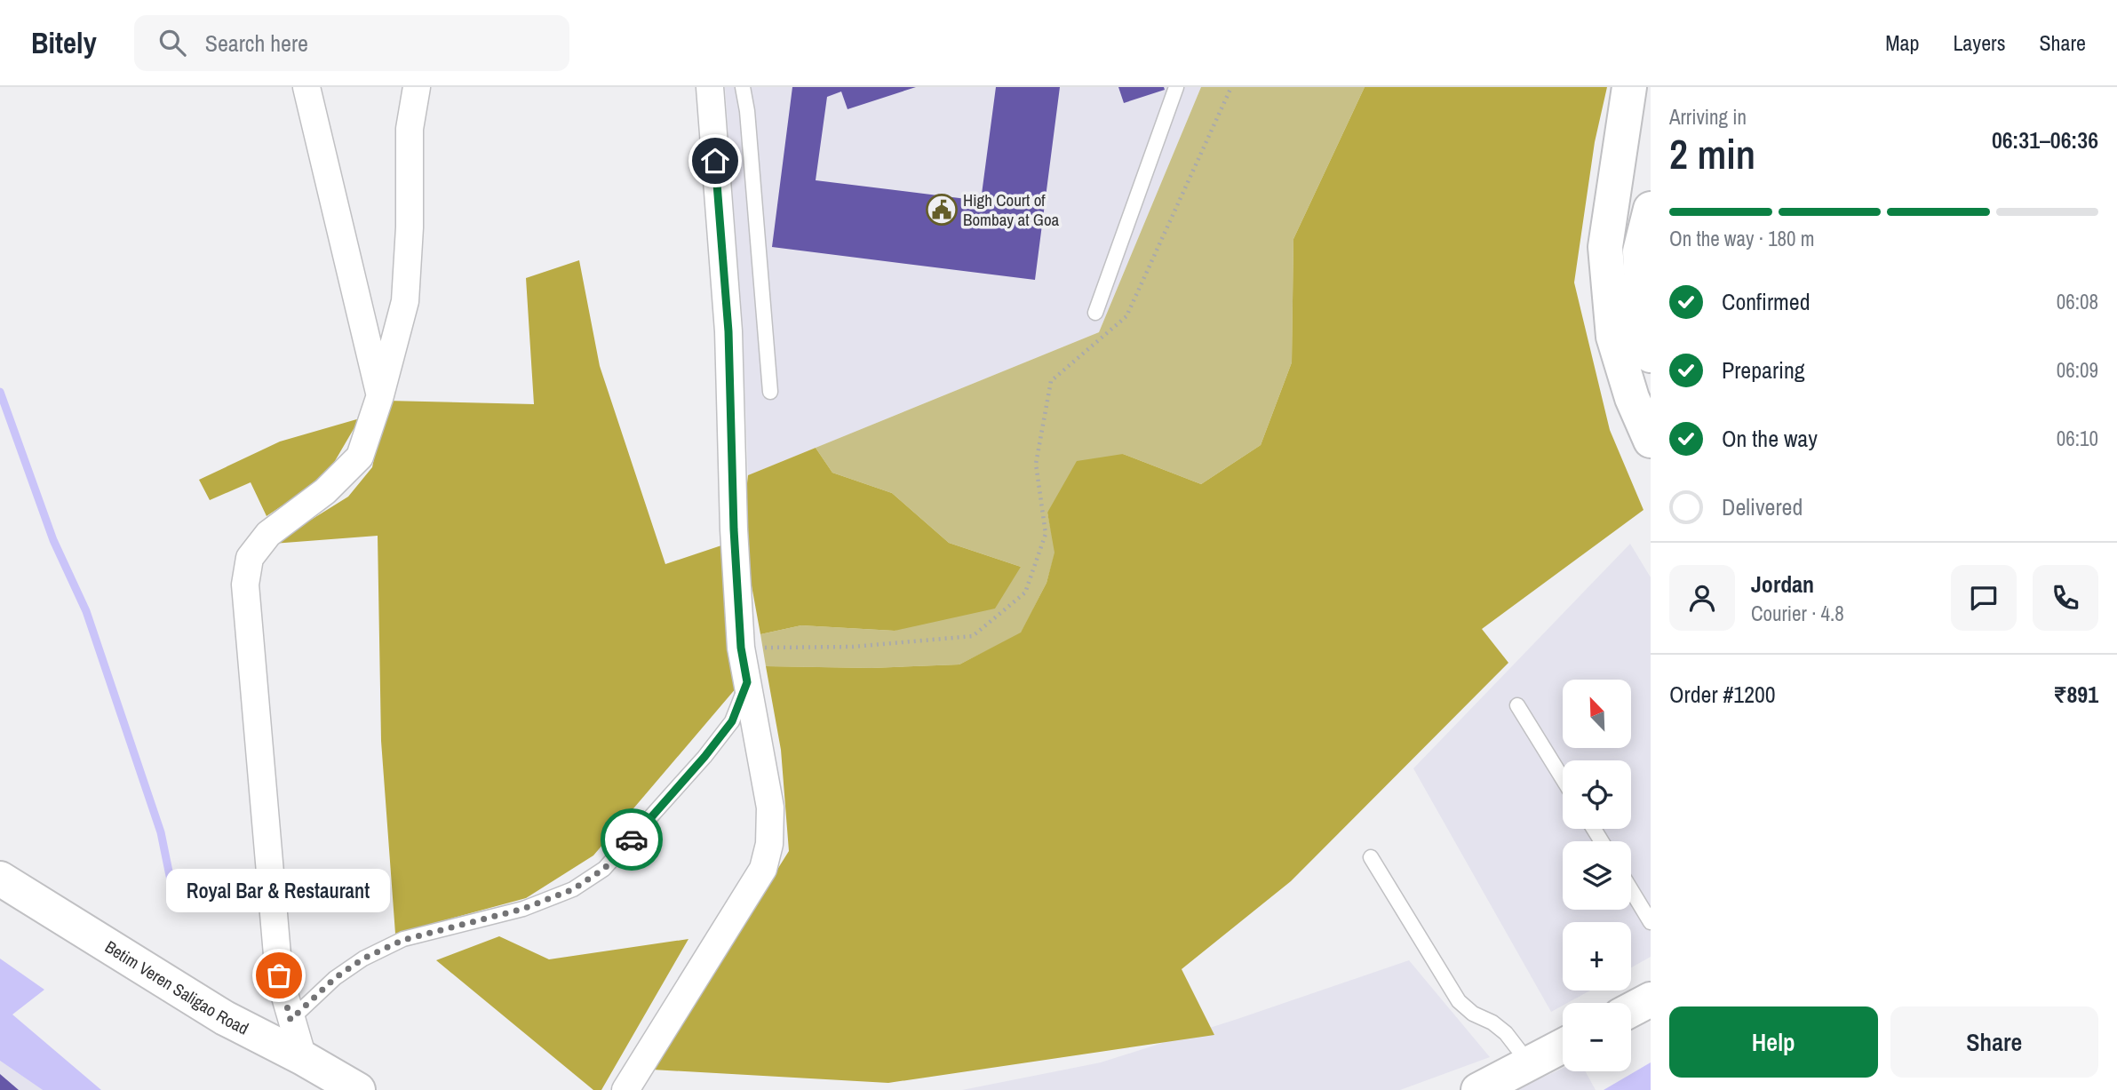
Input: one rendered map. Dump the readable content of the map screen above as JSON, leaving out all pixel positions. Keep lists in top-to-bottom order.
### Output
{
  "streets": {
    "main road": ["Betim Veren Saligao Road"]
  },
  "places": {
    "public building": ["High Court of Bombay at Goa"],
    "other": ["Royal Bar & Restaurant"]
  },
  "north": "top left",
  "page": {
    "header": "Bitely",
    "search": "Search here",
    "nav": ["Map", "Layers", "Share"],
    "heading": ["2 min", "Arriving in", "06:31–06:36"],
    "panel": [
      "Jordan",
      "Courier · 4.8",
      "Order #1200",
      "₹891"
    ],
    "bar": "On the way · 180 m",
    "list": [
      ["Confirmed", "06:08"],
      ["Preparing", "06:09"],
      ["On the way", "06:10"],
      "Delivered"
    ],
    "map_buttons": ["+", "−"],
    "bubble": "Royal Bar & Restaurant",
    "buttons": ["Help", "Share"]
  }
}
